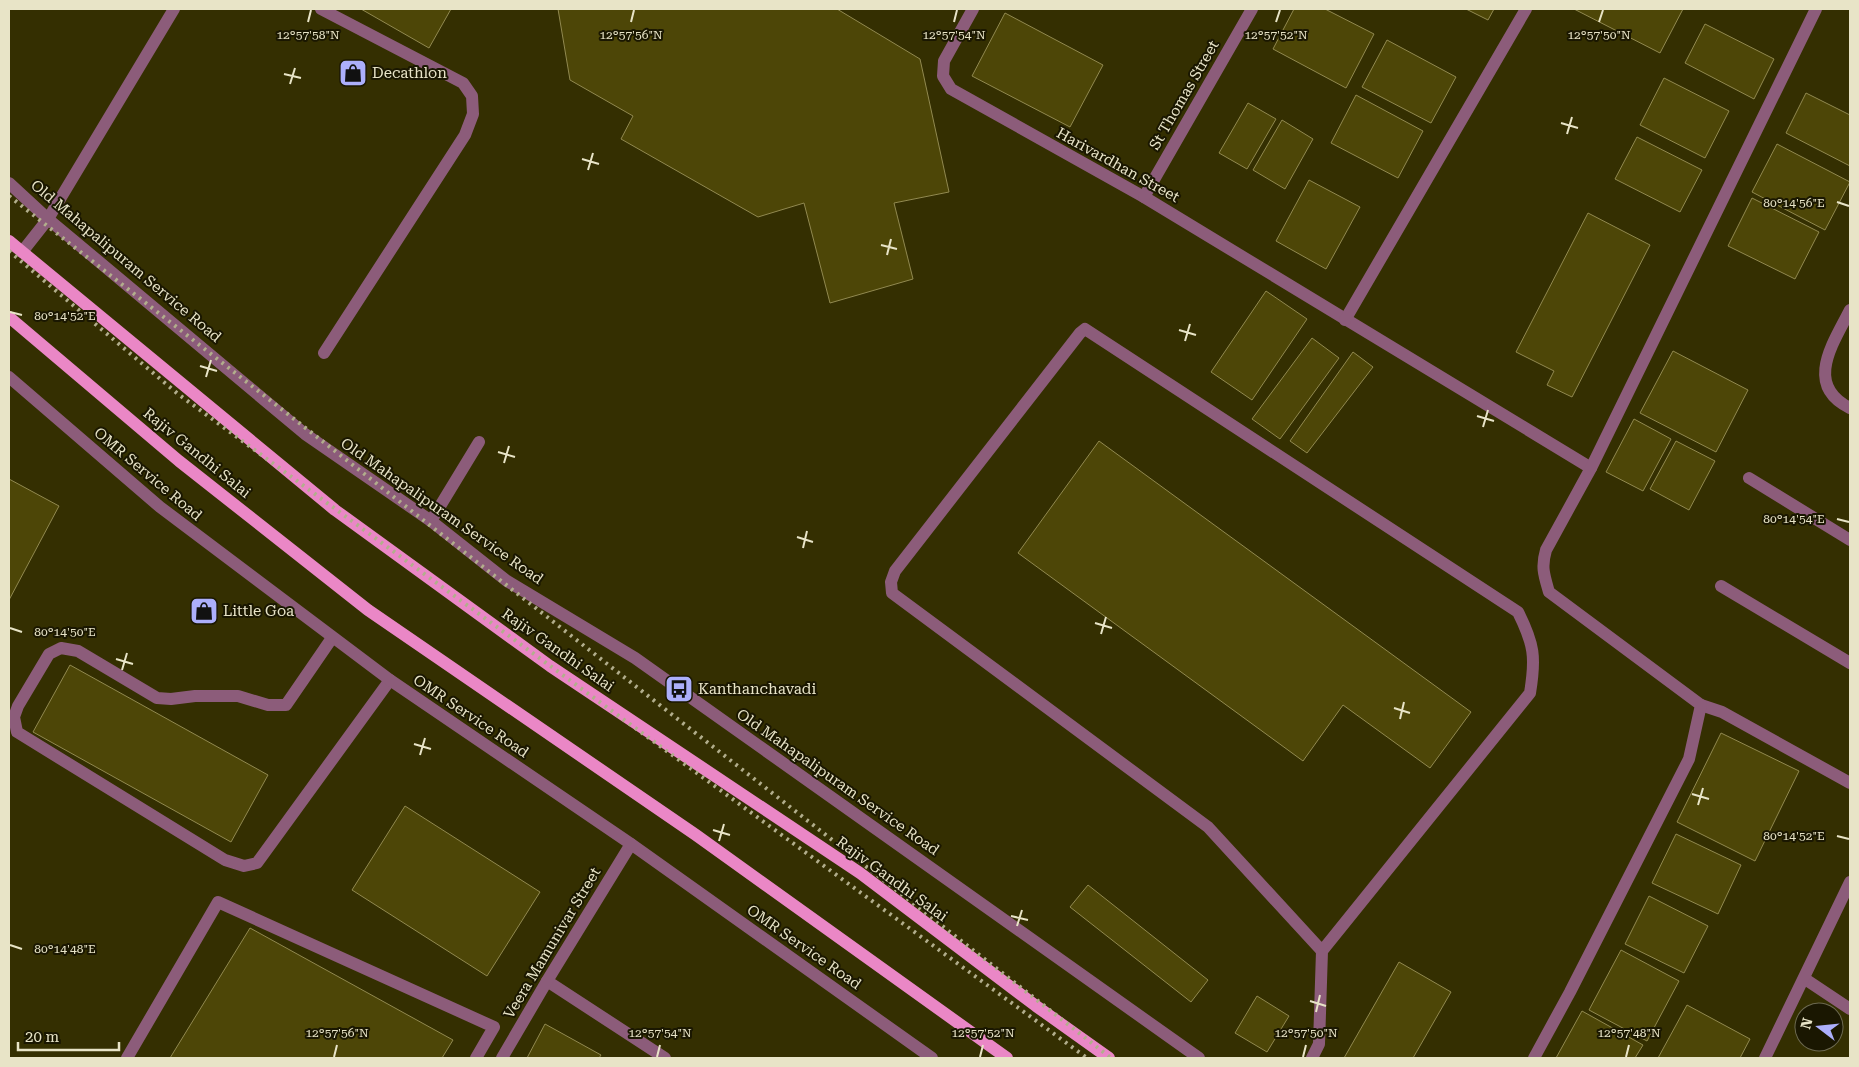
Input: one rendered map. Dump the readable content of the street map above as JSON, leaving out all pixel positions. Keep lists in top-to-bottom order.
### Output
{
  "streets": {
    "main road": ["Rajiv Gandhi Salai"],
    "street": [
      "St Thomas Street",
      "Harivardhan Street",
      "Old Mahapalipuram Service Road",
      "OMR Service Road",
      "Veera Mamunivar Street"
    ]
  },
  "crossings": [
    ["St Thomas Street", "Harivardhan Street"],
    ["OMR Service Road", "Veera Mamunivar Street"]
  ],
  "places": {
    "shop": ["Decathlon", "Little Goa"],
    "bus stop": ["Kanthanchavadi"]
  },
  "scale_bar": "20 m",
  "north": "left",
  "coordinates": [
    "12°57'58\"N",
    "12°57'56\"N",
    "12°57'54\"N",
    "12°57'52\"N",
    "12°57'50\"N",
    "80°14'56\"E",
    "80°14'52\"E",
    "80°14'54\"E",
    "80°14'50\"E",
    "80°14'48\"E",
    "12°57'48\"N"
  ]
}
